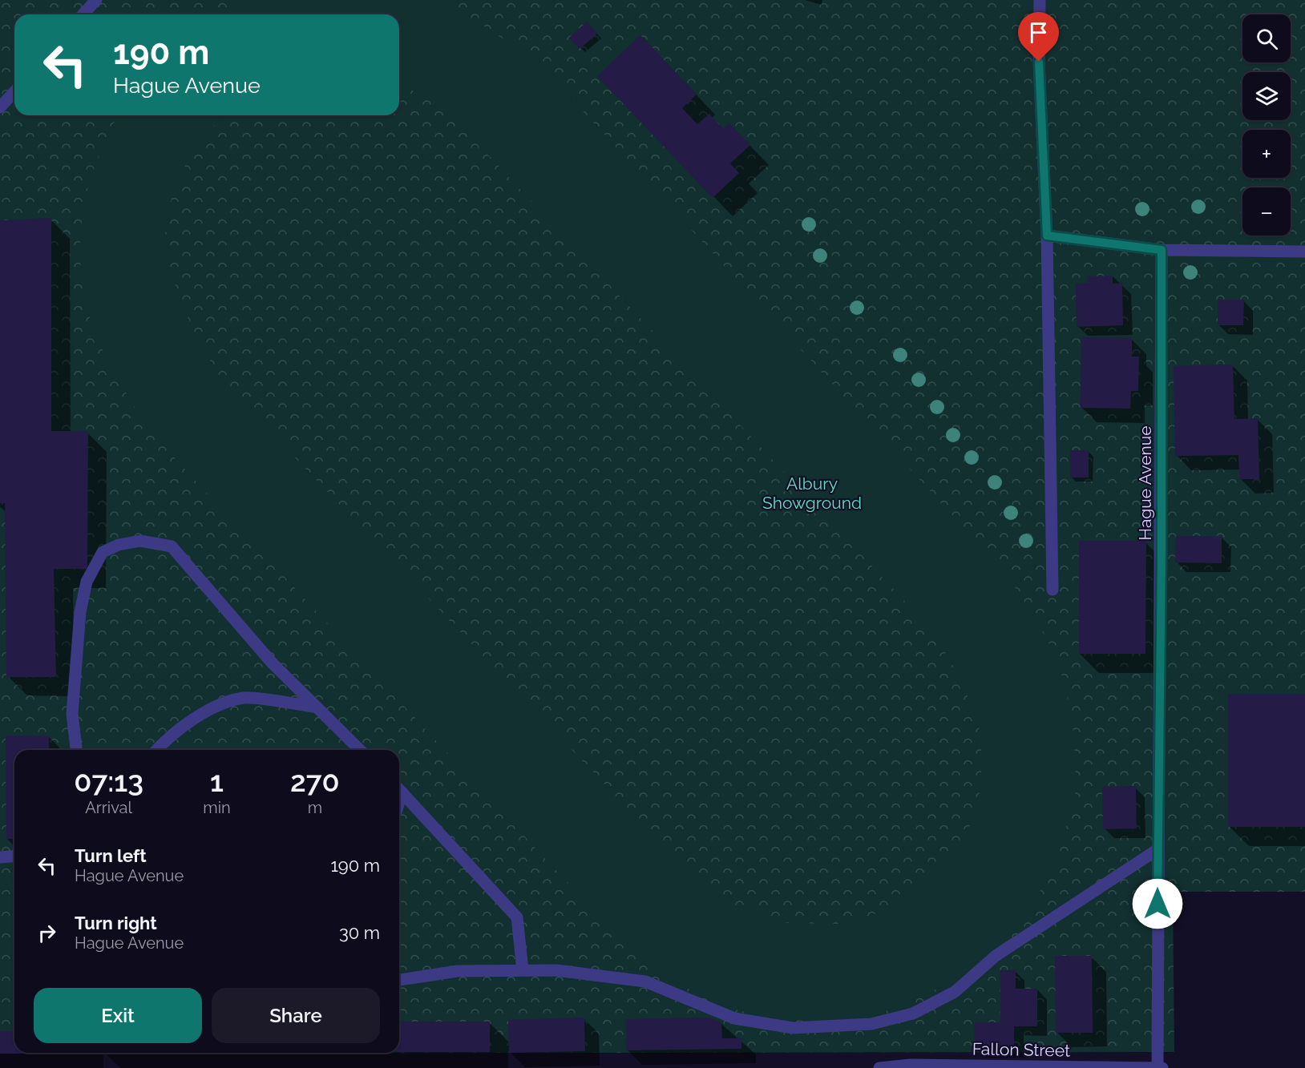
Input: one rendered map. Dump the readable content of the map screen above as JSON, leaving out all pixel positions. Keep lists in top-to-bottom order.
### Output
{
  "streets": {
    "street": ["Hague Avenue", "Fallon Street"]
  },
  "crossings": [
    ["Hague Avenue", "Fallon Street"]
  ],
  "parks": ["Albury Showground"],
  "page": {
    "map_buttons": ["+", "−"],
    "turn": ["190 m", "Hague Avenue"],
    "eta": [
      "07:13",
      "Arrival",
      "1",
      "min",
      "270",
      "m"
    ],
    "list": [
      {
        "name": "Turn left",
        "note": "Hague Avenue",
        "value": "190 m"
      },
      {
        "name": "Turn right",
        "note": "Hague Avenue",
        "value": "30 m"
      }
    ],
    "buttons": ["Exit", "Share"]
  }
}
